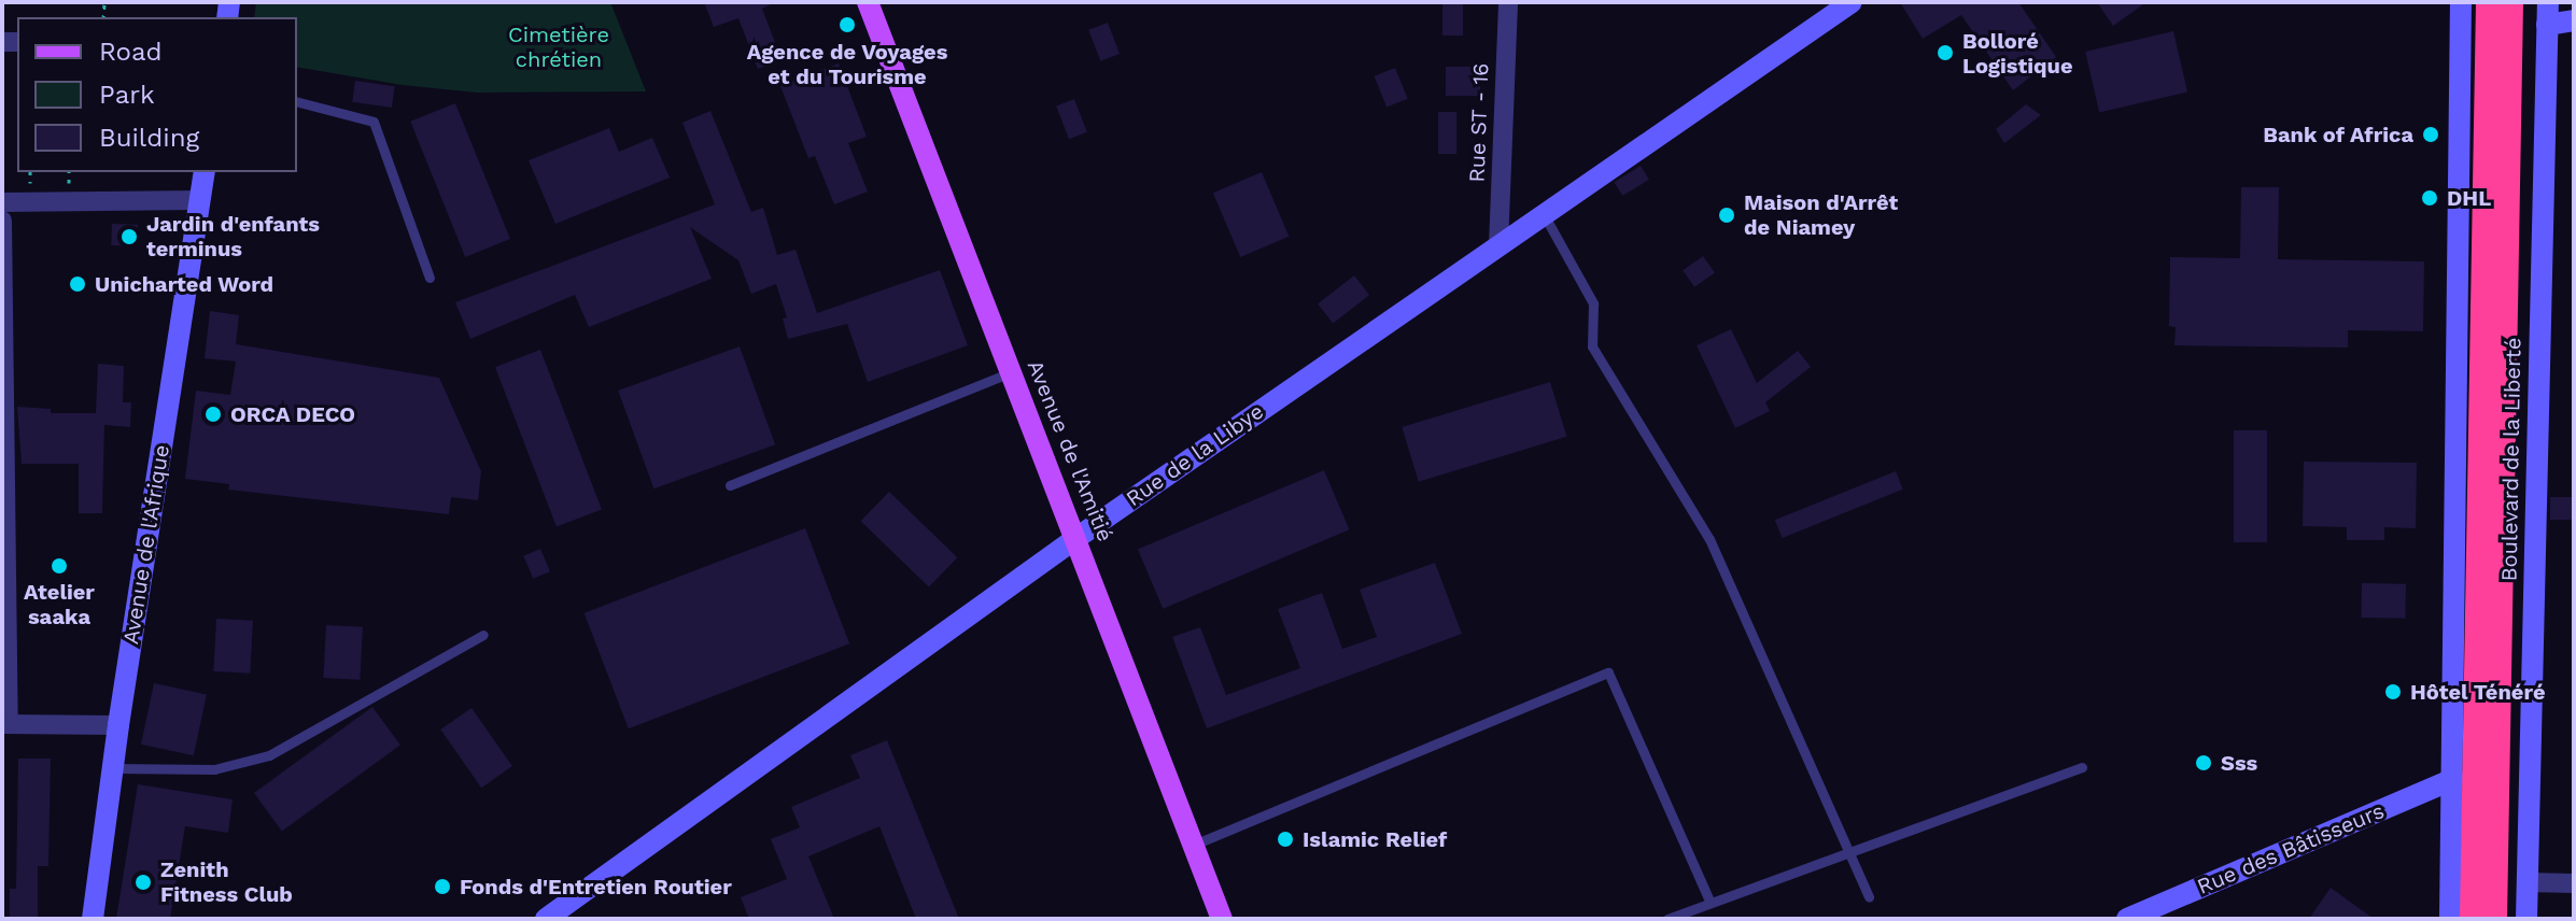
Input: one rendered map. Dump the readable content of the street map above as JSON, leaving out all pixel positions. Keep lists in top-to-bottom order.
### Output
{
  "streets": {
    "highway": ["Boulevard de la Liberté"],
    "main road": [
      "Avenue de l'Amitié",
      "Rue de la Libye",
      "Avenue de l'Afrique",
      "Rue des Bâtisseurs"
    ],
    "street": ["Rue ST - 16"]
  },
  "crossings": [
    ["Rue ST - 16", "Rue de la Libye"],
    ["Avenue de l'Amitié", "Rue de la Libye"]
  ],
  "parks": ["Cimetière chrétien"],
  "places": [
    "Agence de Voyages et du Tourisme",
    "Bolloré Logistique",
    "Bank of Africa",
    "DHL",
    "Maison d'Arrêt de Niamey",
    "Jardin d'enfants terminus",
    "Unicharted Word",
    "ORCA DECO",
    "Atelier saaka",
    "Hôtel Ténéré",
    "Sss",
    "Islamic Relief",
    "Zenith Fitness Club",
    "Fonds d'Entretien Routier"
  ],
  "legend": ["Road", "Park", "Building"]
}
